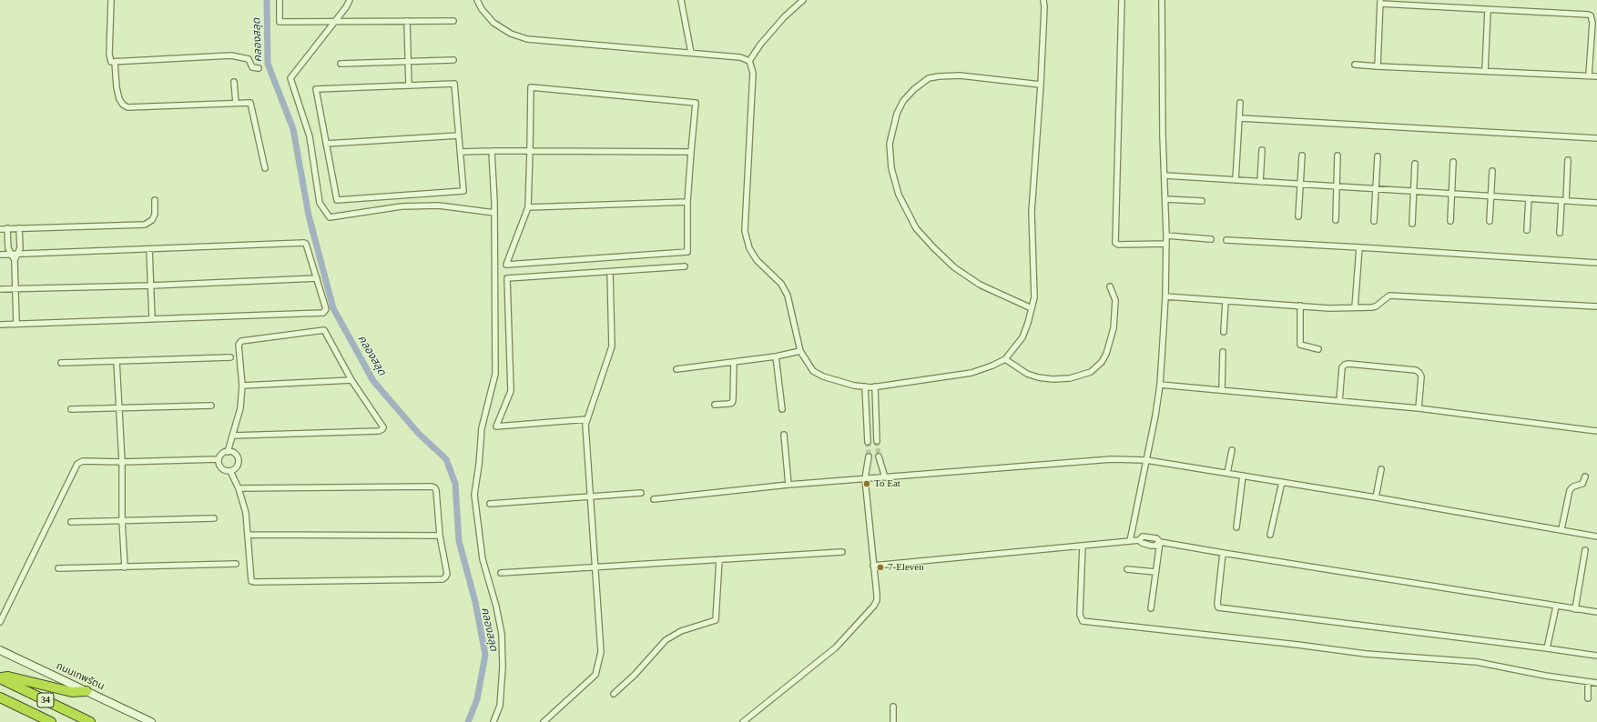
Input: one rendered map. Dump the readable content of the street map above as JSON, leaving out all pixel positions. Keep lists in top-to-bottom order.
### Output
{
  "streets": {
    "highway": ["34"],
    "main road": ["ถนนเทพรัตน"]
  },
  "water": ["คลองสลุด"],
  "places": ["To Eat", "7-Eleven"]
}
